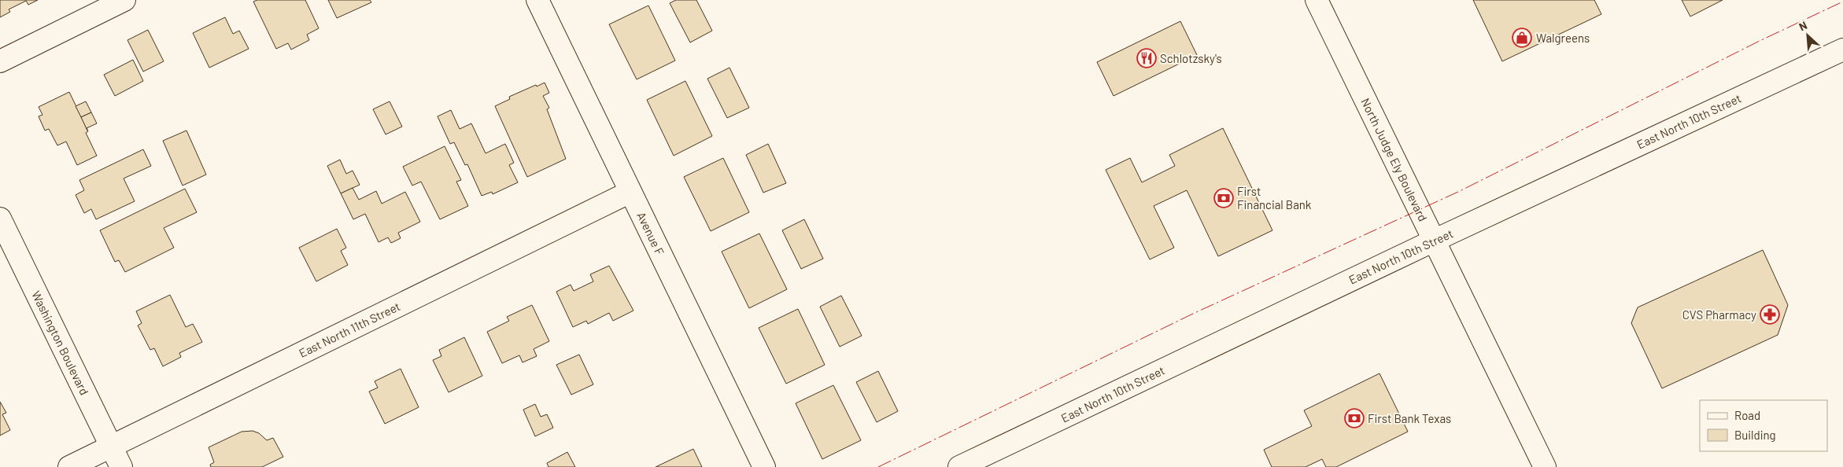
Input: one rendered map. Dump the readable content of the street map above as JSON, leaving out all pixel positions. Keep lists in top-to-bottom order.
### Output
{
  "streets": {
    "street": [
      "East North 10th Street",
      "North Judge Ely Boulevard",
      "Avenue F",
      "East North 11th Street",
      "Washington Boulevard"
    ]
  },
  "crossings": [
    ["East North 10th Street", "North Judge Ely Boulevard"],
    ["Avenue F", "East North 11th Street"],
    ["East North 11th Street", "Washington Boulevard"]
  ],
  "places": {
    "shop": ["Walgreens"],
    "restaurant": ["Schlotzsky's"],
    "bank": ["First Financial Bank", "First Bank Texas"],
    "pharmacy": ["CVS Pharmacy"]
  },
  "legend": ["Road", "Building"],
  "north": "top left"
}
